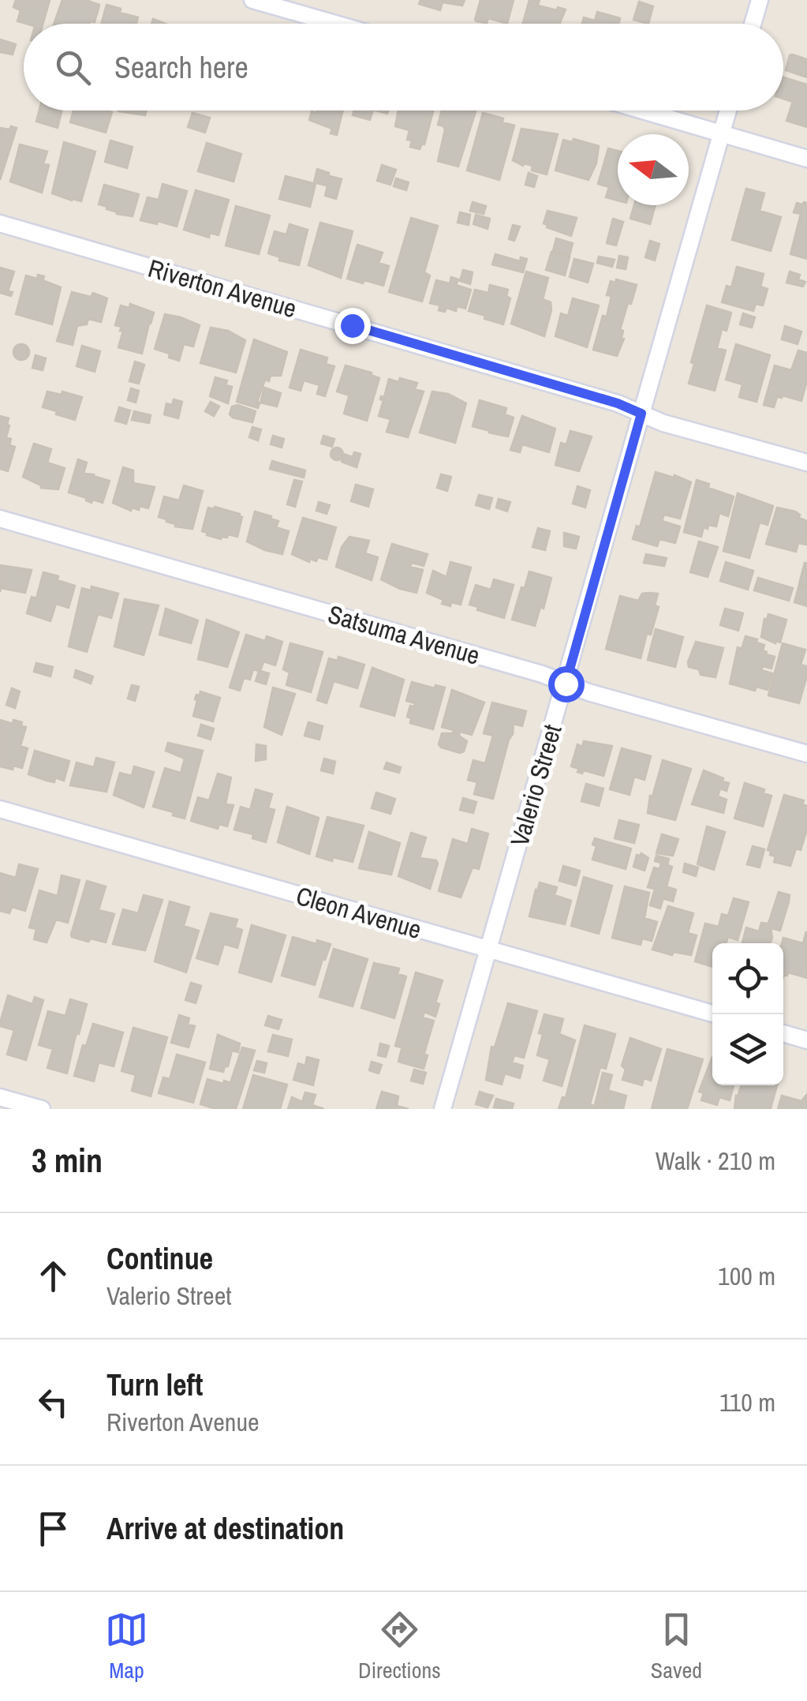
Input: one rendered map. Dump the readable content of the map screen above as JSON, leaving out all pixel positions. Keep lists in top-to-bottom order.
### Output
{
  "streets": {
    "street": [
      "Riverton Avenue",
      "Satsuma Avenue",
      "Valerio Street",
      "Cleon Avenue"
    ]
  },
  "crossings": [
    ["Riverton Avenue", "Valerio Street"],
    ["Satsuma Avenue", "Valerio Street"],
    ["Valerio Street", "Cleon Avenue"]
  ],
  "north": "left",
  "page": {
    "search": "Search here",
    "heading": ["3 min", "Walk · 210 m"],
    "list": [
      ["Continue", "Valerio Street", "100 m"],
      ["Turn left", "Riverton Avenue", "110 m"],
      "Arrive at destination"
    ],
    "nav": ["Map", "Directions", "Saved"]
  }
}
